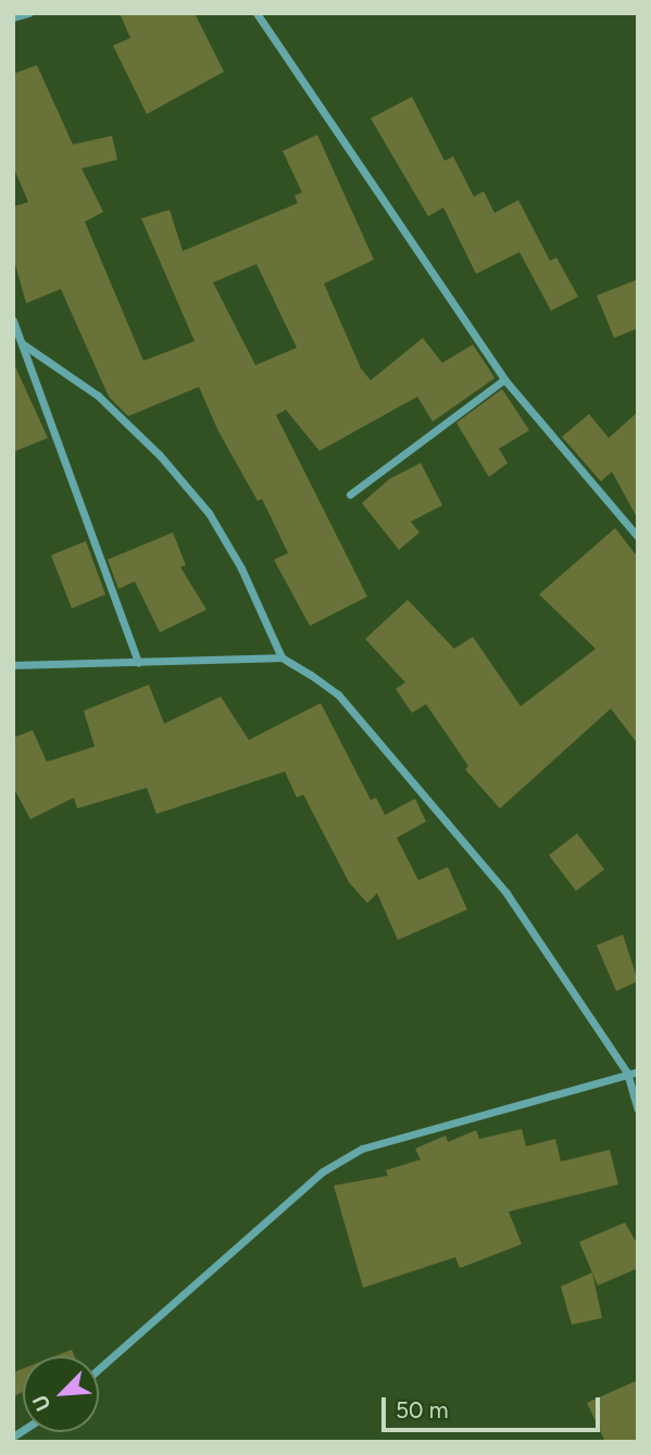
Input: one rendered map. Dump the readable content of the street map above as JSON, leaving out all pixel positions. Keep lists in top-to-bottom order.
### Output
{
  "scale_bar": "50 m",
  "north": "bottom left"
}
